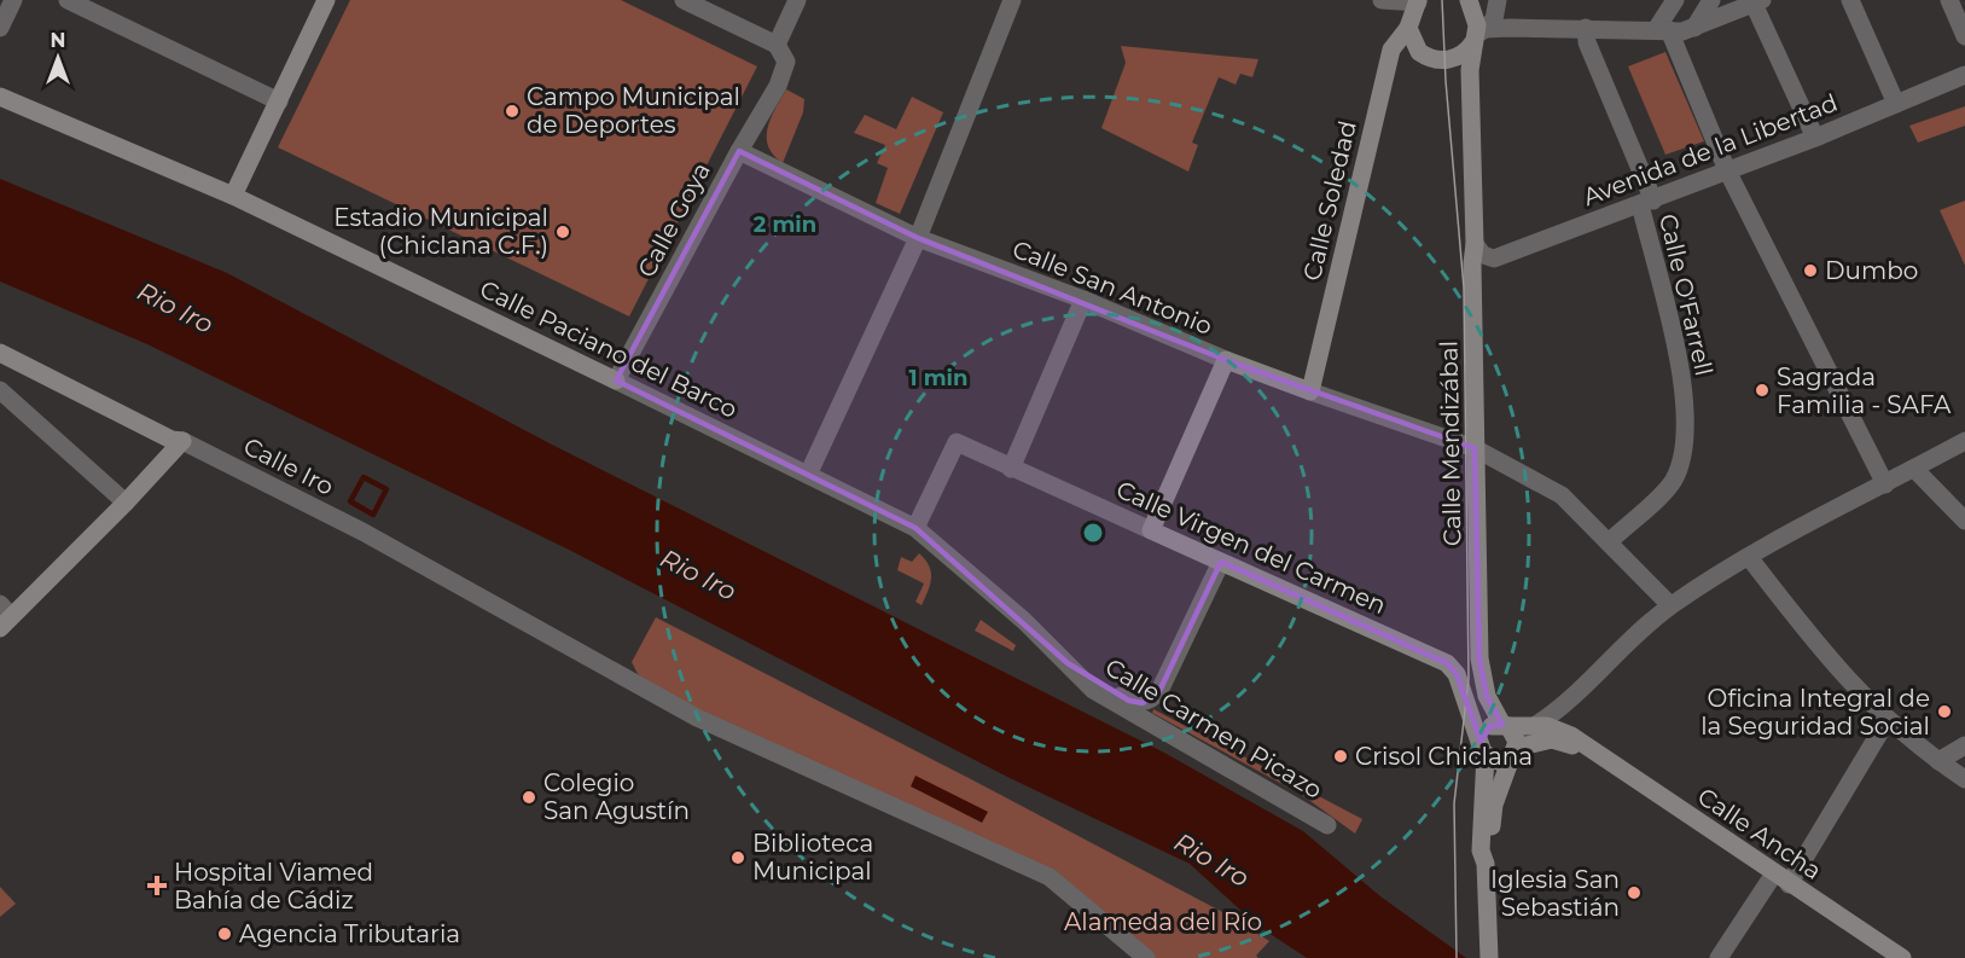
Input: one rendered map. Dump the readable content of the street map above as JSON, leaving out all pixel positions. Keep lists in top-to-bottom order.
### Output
{
  "streets": {
    "street": [
      "Avenida de la Libertad",
      "Calle Soledad",
      "Calle Goya",
      "Calle San Antonio",
      "Calle O'Farrell",
      "Calle Paciano del Barco",
      "Calle Mendizábal",
      "Calle Iro",
      "Calle Virgen del Carmen",
      "Calle Carmen Picazo",
      "Calle Ancha"
    ]
  },
  "crossings": [
    ["Avenida de la Libertad", "Calle O'Farrell"],
    ["Avenida de la Libertad", "Calle Mendizábal"],
    ["Calle Soledad", "Calle San Antonio"],
    ["Calle Goya", "Calle San Antonio"],
    ["Calle Goya", "Calle Paciano del Barco"],
    ["Calle San Antonio", "Calle O'Farrell"],
    ["Calle San Antonio", "Calle Mendizábal"],
    ["Calle Paciano del Barco", "Calle Virgen del Carmen"],
    ["Calle Paciano del Barco", "Calle Carmen Picazo"],
    ["Calle Mendizábal", "Calle Virgen del Carmen"],
    ["Calle Virgen del Carmen", "Calle Carmen Picazo"]
  ],
  "water": ["Rio Iro"],
  "parks": ["Alameda del Río"],
  "places": {
    "other": [
      "Campo Municipal de Deportes",
      "Estadio Municipal (Chiclana C.F.)",
      "Dumbo",
      "Sagrada Familia - SAFA",
      "Oficina Integral de la Seguridad Social",
      "Crisol Chiclana",
      "Colegio San Agustín",
      "Biblioteca Municipal",
      "Iglesia San Sebastián",
      "Agencia Tributaria"
    ],
    "health": ["Hospital Viamed Bahía de Cádiz"]
  },
  "north": "top",
  "rings": ["2 min", "1 min"]
}
